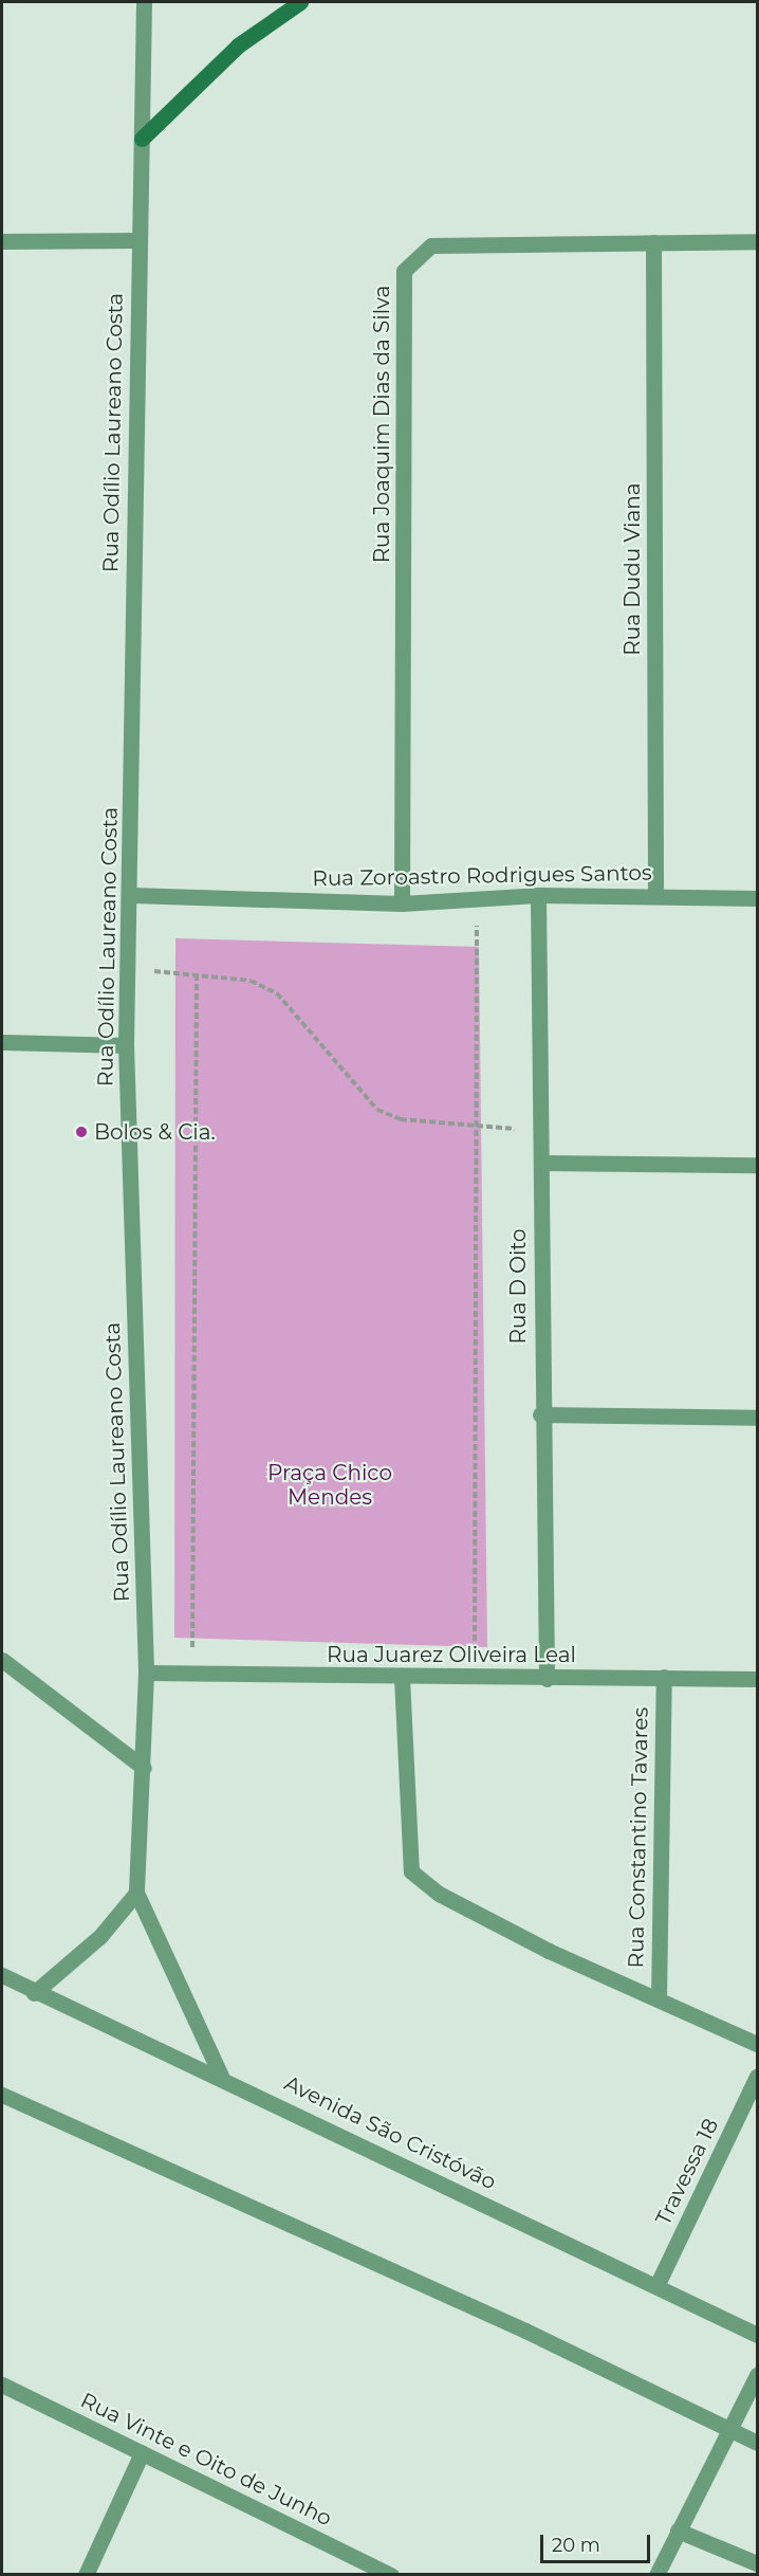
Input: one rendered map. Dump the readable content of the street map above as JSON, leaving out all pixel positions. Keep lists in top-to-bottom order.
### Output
{
  "streets": {
    "street": [
      "Rua Joaquim Dias da Silva",
      "Rua Odílio Laureano Costa",
      "Rua Dudu Viana",
      "Rua Zoroastro Rodrigues Santos",
      "Rua D Oito",
      "Rua Juarez Oliveira Leal",
      "Rua Constantino Tavares",
      "Avenida São Cristóvão",
      "Travessa 18",
      "Rua Vinte e Oito de Junho"
    ]
  },
  "crossings": [
    ["Rua Joaquim Dias da Silva", "Rua Dudu Viana"],
    ["Rua Joaquim Dias da Silva", "Rua Zoroastro Rodrigues Santos"],
    ["Rua Odílio Laureano Costa", "Rua Zoroastro Rodrigues Santos"],
    ["Rua Odílio Laureano Costa", "Rua Juarez Oliveira Leal"],
    ["Rua Dudu Viana", "Rua Zoroastro Rodrigues Santos"],
    ["Rua Zoroastro Rodrigues Santos", "Rua D Oito"],
    ["Rua D Oito", "Rua Juarez Oliveira Leal"],
    ["Rua Juarez Oliveira Leal", "Rua Constantino Tavares"],
    ["Avenida São Cristóvão", "Travessa 18"]
  ],
  "parks": ["Praça Chico Mendes"],
  "places": ["Bolos & Cia."],
  "scale_bar": "20 m"
}
